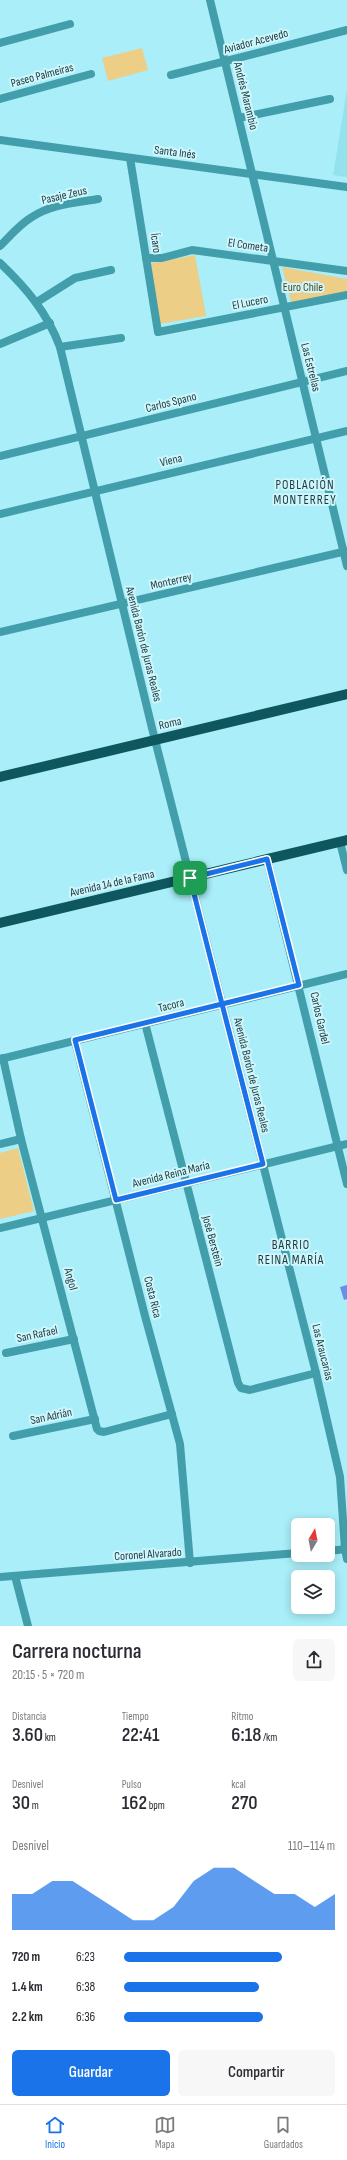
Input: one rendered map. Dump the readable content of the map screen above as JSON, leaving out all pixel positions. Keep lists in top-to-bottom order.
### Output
{
  "streets": {
    "main road": ["Roma", "Avenida 14 de la Fama"],
    "street": [
      "Aviador Acevedo",
      "Paseo Palmeiras",
      "Andrés Marambio",
      "Santa Inés",
      "Pasaje Zeus",
      "Ícaro",
      "El Cometa",
      "El Lucero",
      "Las Estrellas",
      "Carlos Spano",
      "Viena",
      "Monterrey",
      "Avenida Barón de Juras Reales",
      "Tacora",
      "Carlos Gardel",
      "Avenida Reina María",
      "José Berstein",
      "Angol",
      "Costa Rica",
      "San Rafael",
      "Las Araucarias",
      "San Adrián",
      "Coronel Alvarado"
    ]
  },
  "crossings": [
    ["Aviador Acevedo", "Andrés Marambio"],
    ["Andrés Marambio", "Santa Inés"],
    ["Andrés Marambio", "Las Estrellas"],
    ["Santa Inés", "Ícaro"],
    ["Santa Inés", "Las Estrellas"],
    ["Ícaro", "El Cometa"],
    ["Ícaro", "El Lucero"],
    ["El Cometa", "Las Estrellas"],
    ["El Lucero", "Las Estrellas"],
    ["Las Estrellas", "Carlos Spano"],
    ["Las Estrellas", "Viena"],
    ["Las Estrellas", "Monterrey"],
    ["Carlos Spano", "Avenida Barón de Juras Reales"],
    ["Viena", "Avenida Barón de Juras Reales"],
    ["Monterrey", "Avenida Barón de Juras Reales"],
    ["Avenida Barón de Juras Reales", "Roma"],
    ["Avenida Barón de Juras Reales", "Avenida 14 de la Fama"],
    ["Avenida Barón de Juras Reales", "Tacora"],
    ["Avenida Barón de Juras Reales", "Avenida Reina María"],
    ["Avenida Barón de Juras Reales", "Las Araucarias"],
    ["Avenida 14 de la Fama", "Carlos Gardel"],
    ["Tacora", "Carlos Gardel"],
    ["Tacora", "José Berstein"],
    ["Tacora", "Angol"],
    ["Tacora", "Costa Rica"],
    ["Carlos Gardel", "Avenida Reina María"],
    ["Avenida Reina María", "José Berstein"],
    ["Avenida Reina María", "Angol"],
    ["Avenida Reina María", "Costa Rica"],
    ["Avenida Reina María", "Las Araucarias"],
    ["José Berstein", "Las Araucarias"],
    ["Angol", "Costa Rica"],
    ["Angol", "San Rafael"],
    ["Angol", "San Adrián"],
    ["Costa Rica", "Coronel Alvarado"]
  ],
  "districts": ["POBLACIÓN MONTERREY", "BARRIO REINA MARÍA"],
  "parks": ["Euro Chile"],
  "north": "top",
  "page": {
    "heading": ["Carrera nocturna", "20:15 · 5 × 720 m"],
    "stats": [
      ["Distancia", "3.60 km"],
      ["Tiempo", "22:41"],
      ["Ritmo", "6:18 /km"],
      ["Desnivel", "30 m"],
      ["Pulso", "162 bpm"],
      ["kcal", "270"]
    ],
    "chart": ["Desnivel", "110–114 m"],
    "list": [
      {
        "name": "720 m",
        "note": "6:23"
      },
      {
        "name": "1.4 km",
        "note": "6:38"
      },
      {
        "name": "2.2 km",
        "note": "6:36"
      }
    ],
    "buttons": ["Guardar", "Compartir"],
    "tabs": ["Inicio", "Mapa", "Guardados"]
  }
}
